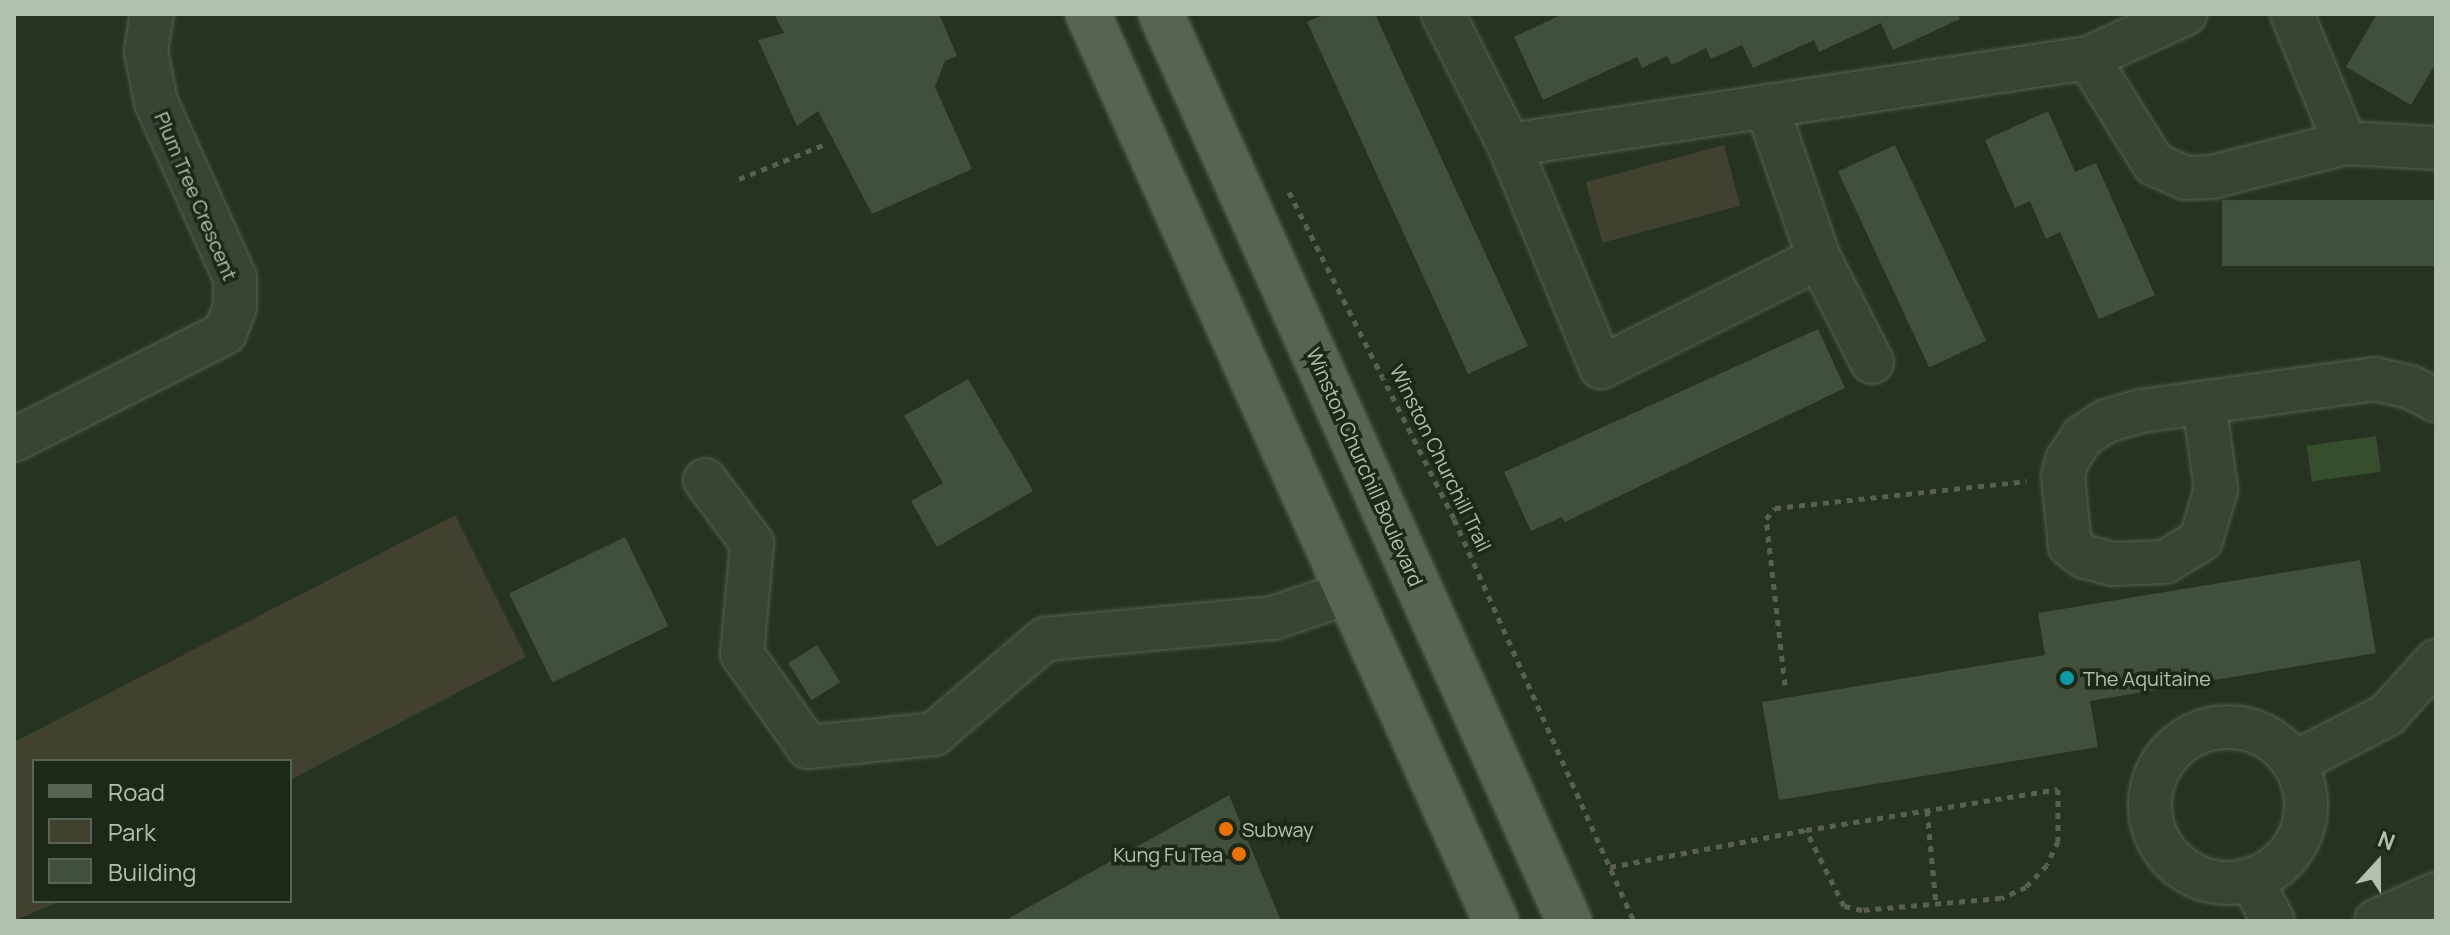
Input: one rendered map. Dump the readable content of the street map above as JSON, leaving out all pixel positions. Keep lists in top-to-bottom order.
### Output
{
  "streets": {
    "main road": ["Winston Churchill Boulevard"],
    "street": ["Plum Tree Crescent"],
    "path": ["Winston Churchill Trail"]
  },
  "places": ["The Aquitaine", "Subway", "Kung Fu Tea"],
  "legend": ["Road", "Park", "Building"],
  "north": "top"
}
